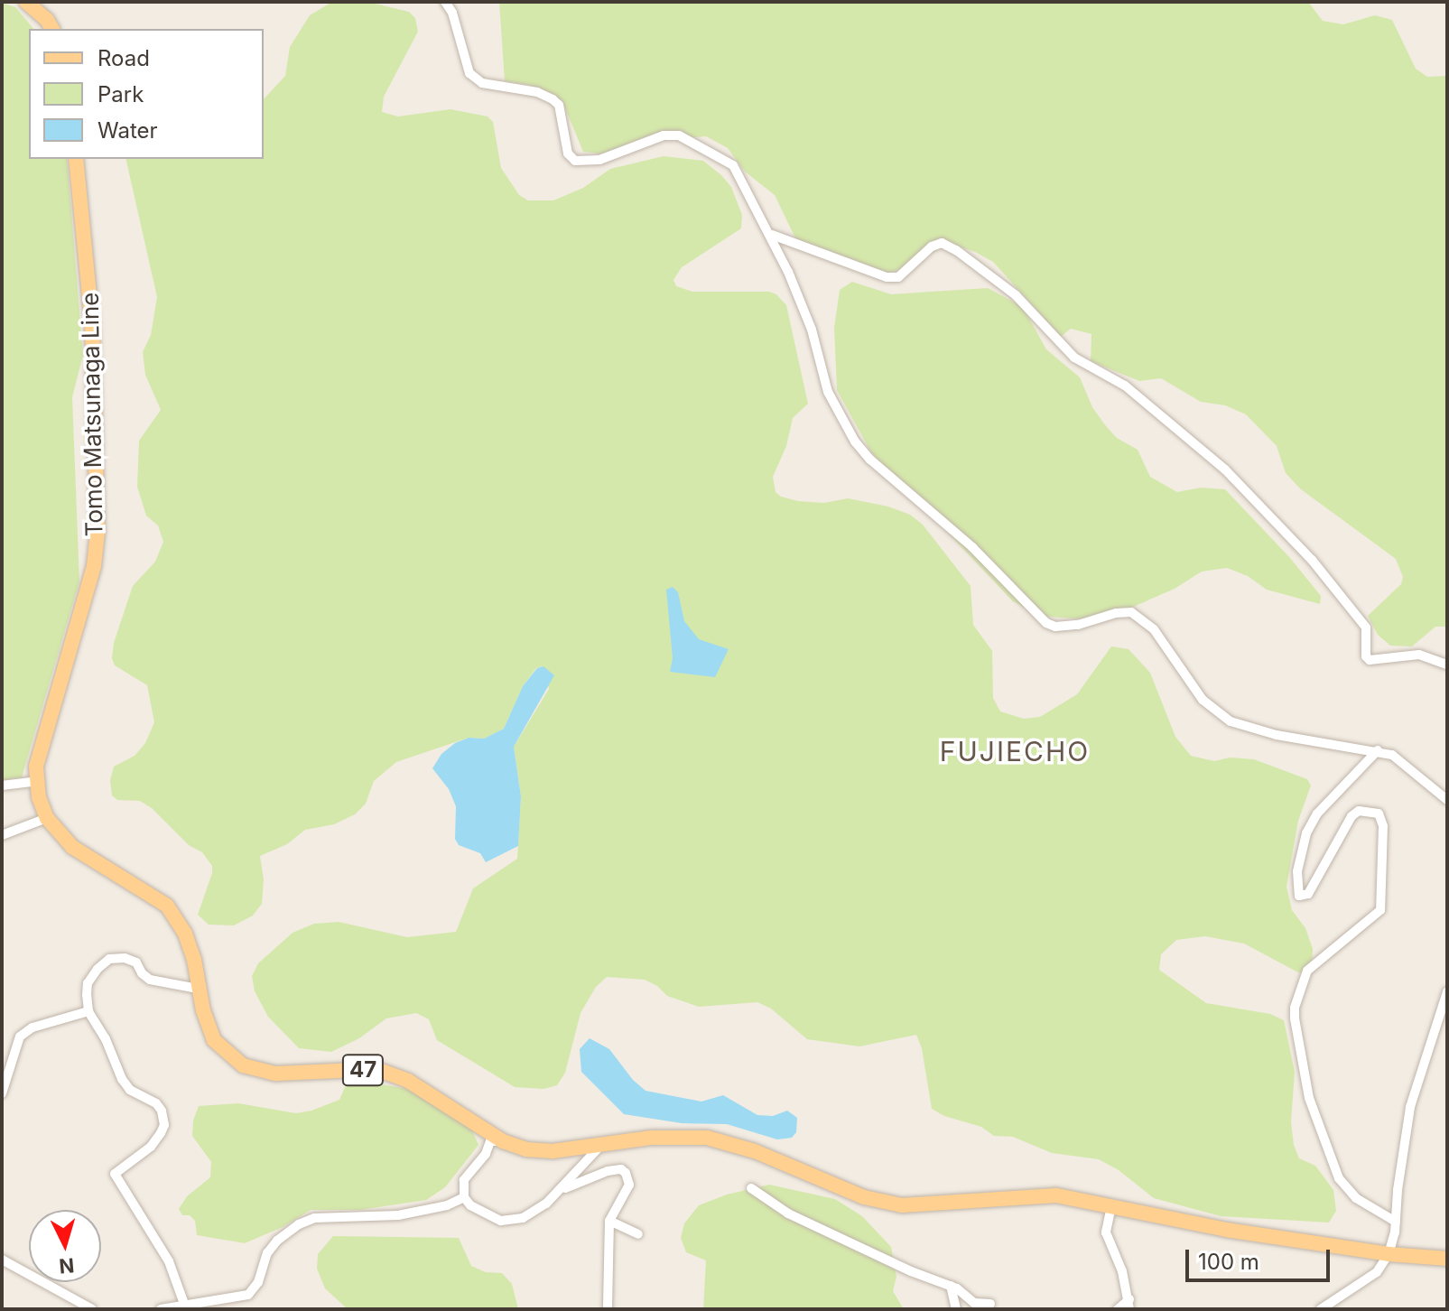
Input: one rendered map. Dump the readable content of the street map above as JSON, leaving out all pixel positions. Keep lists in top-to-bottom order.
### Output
{
  "streets": {
    "main road": ["Tomo Matsunaga Line", "47"]
  },
  "districts": ["FUJIECHO"],
  "legend": ["Road", "Park", "Water"],
  "scale_bar": "100 m",
  "north": "bottom"
}
